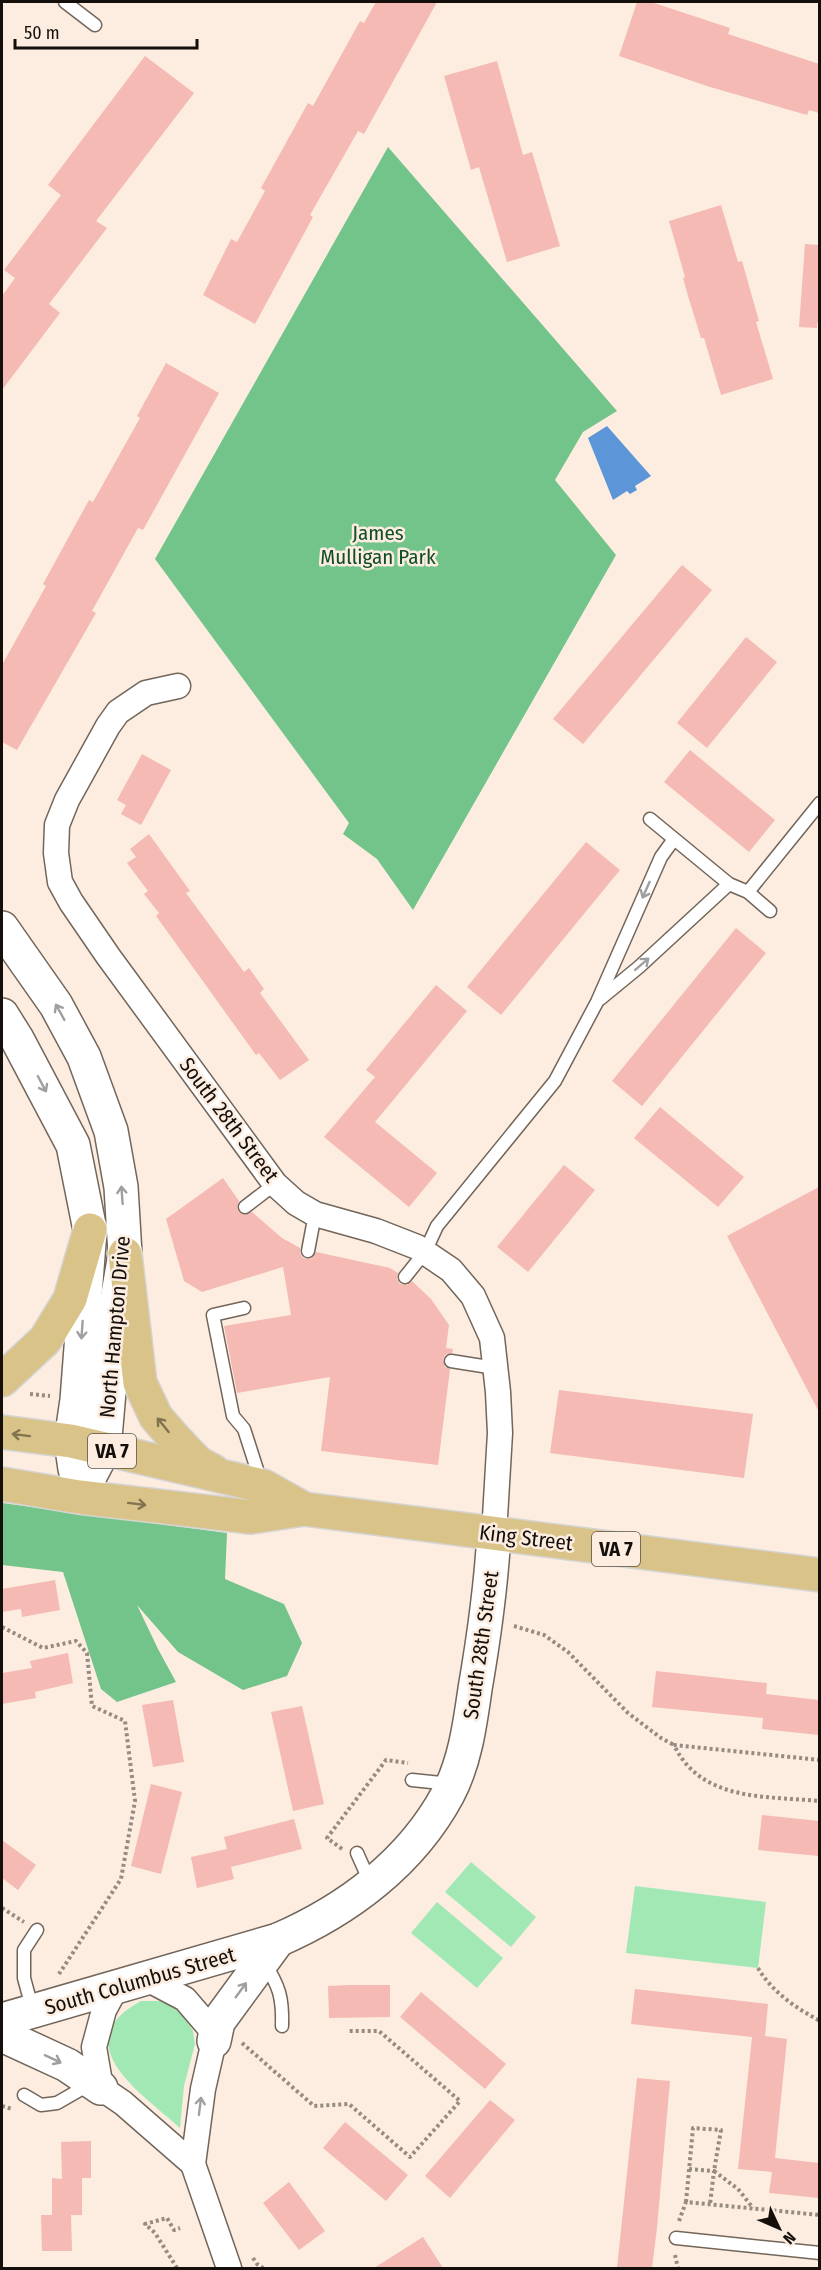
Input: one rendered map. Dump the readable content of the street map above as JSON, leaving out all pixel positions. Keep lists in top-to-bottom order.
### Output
{
  "streets": {
    "main road": ["VA 7", "King Street"],
    "street": ["South 28th Street", "North Hampton Drive", "South Columbus Street"]
  },
  "crossings": [
    ["South 28th Street", "King Street"],
    ["South 28th Street", "South Columbus Street"],
    ["North Hampton Drive", "King Street"]
  ],
  "parks": ["James Mulligan Park"],
  "scale_bar": "50 m",
  "north": "bottom right"
}
